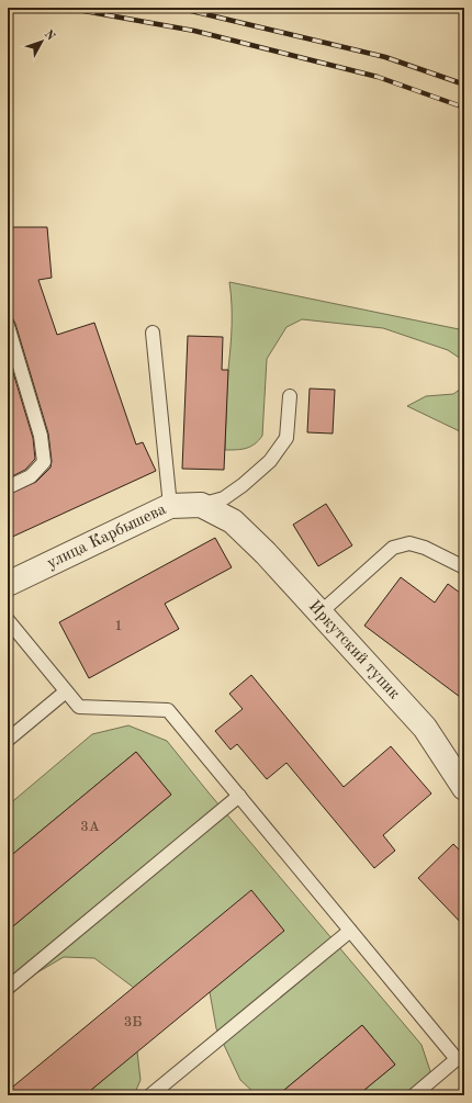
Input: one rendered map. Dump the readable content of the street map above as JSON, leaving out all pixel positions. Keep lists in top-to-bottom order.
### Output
{
  "streets": {
    "street": ["улица Карбышева", "Иркутский тупик"]
  },
  "crossings": [
    ["улица Карбышева", "Иркутский тупик"]
  ],
  "house_numbers": ["1", "3А", "3Б"],
  "north": "top right"
}
